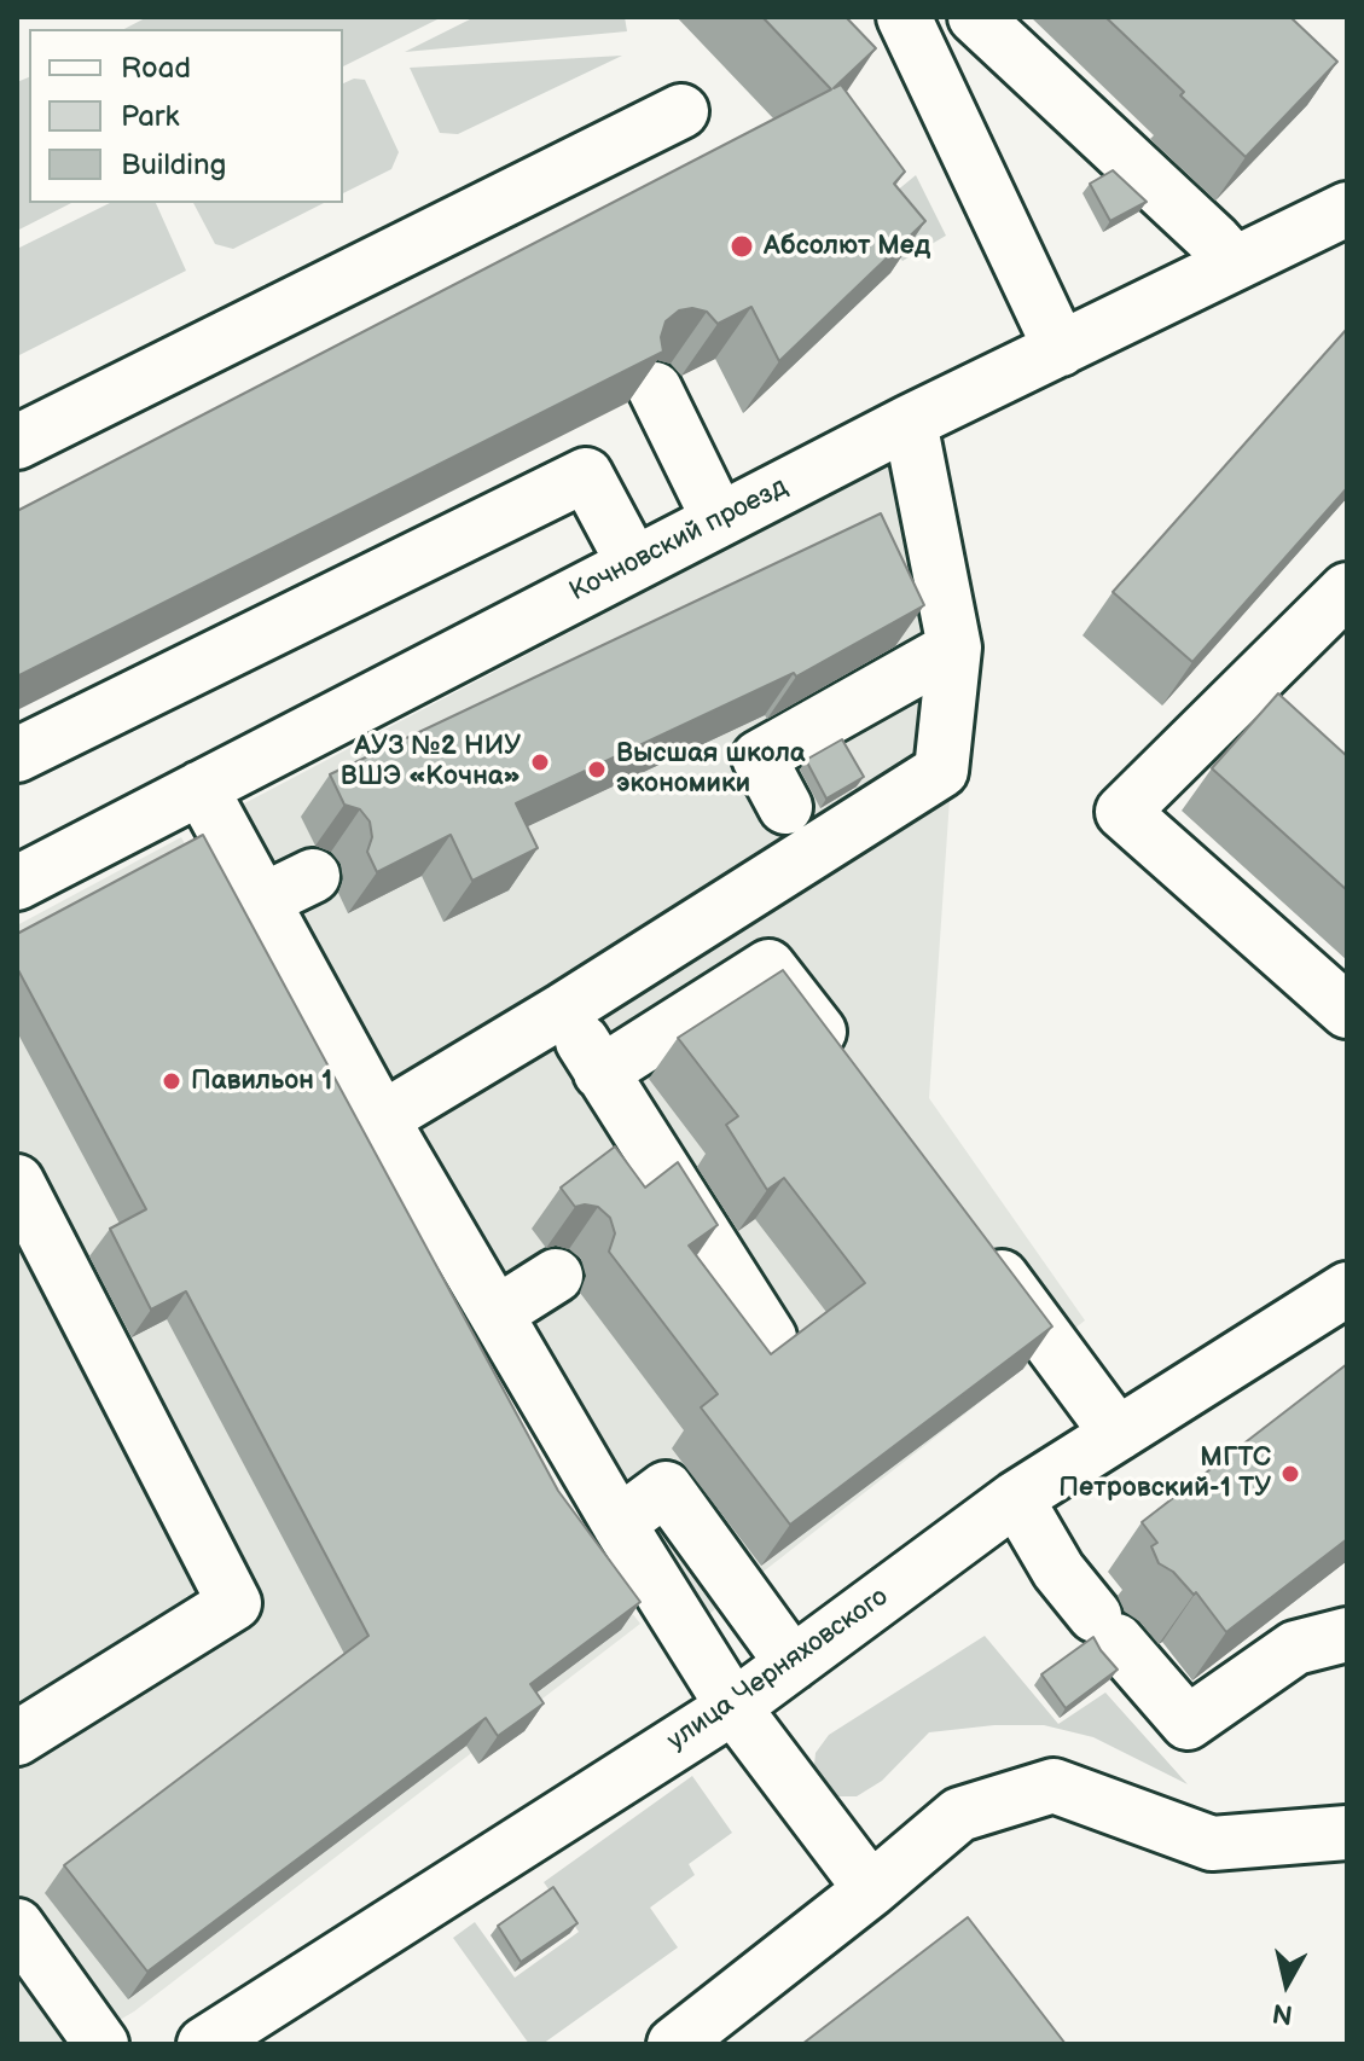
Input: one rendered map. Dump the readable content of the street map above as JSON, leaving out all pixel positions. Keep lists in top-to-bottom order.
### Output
{
  "streets": {
    "street": ["Кочновский проезд", "улица Черняховского"]
  },
  "places": [
    "Абсолют Мед",
    "АУЗ №2 НИУ ВШЭ «Кочна»",
    "Высшая школа экономики",
    "Павильон 1",
    "МГТС Петровский-1 ТУ"
  ],
  "legend": ["Road", "Park", "Building"],
  "north": "bottom"
}
